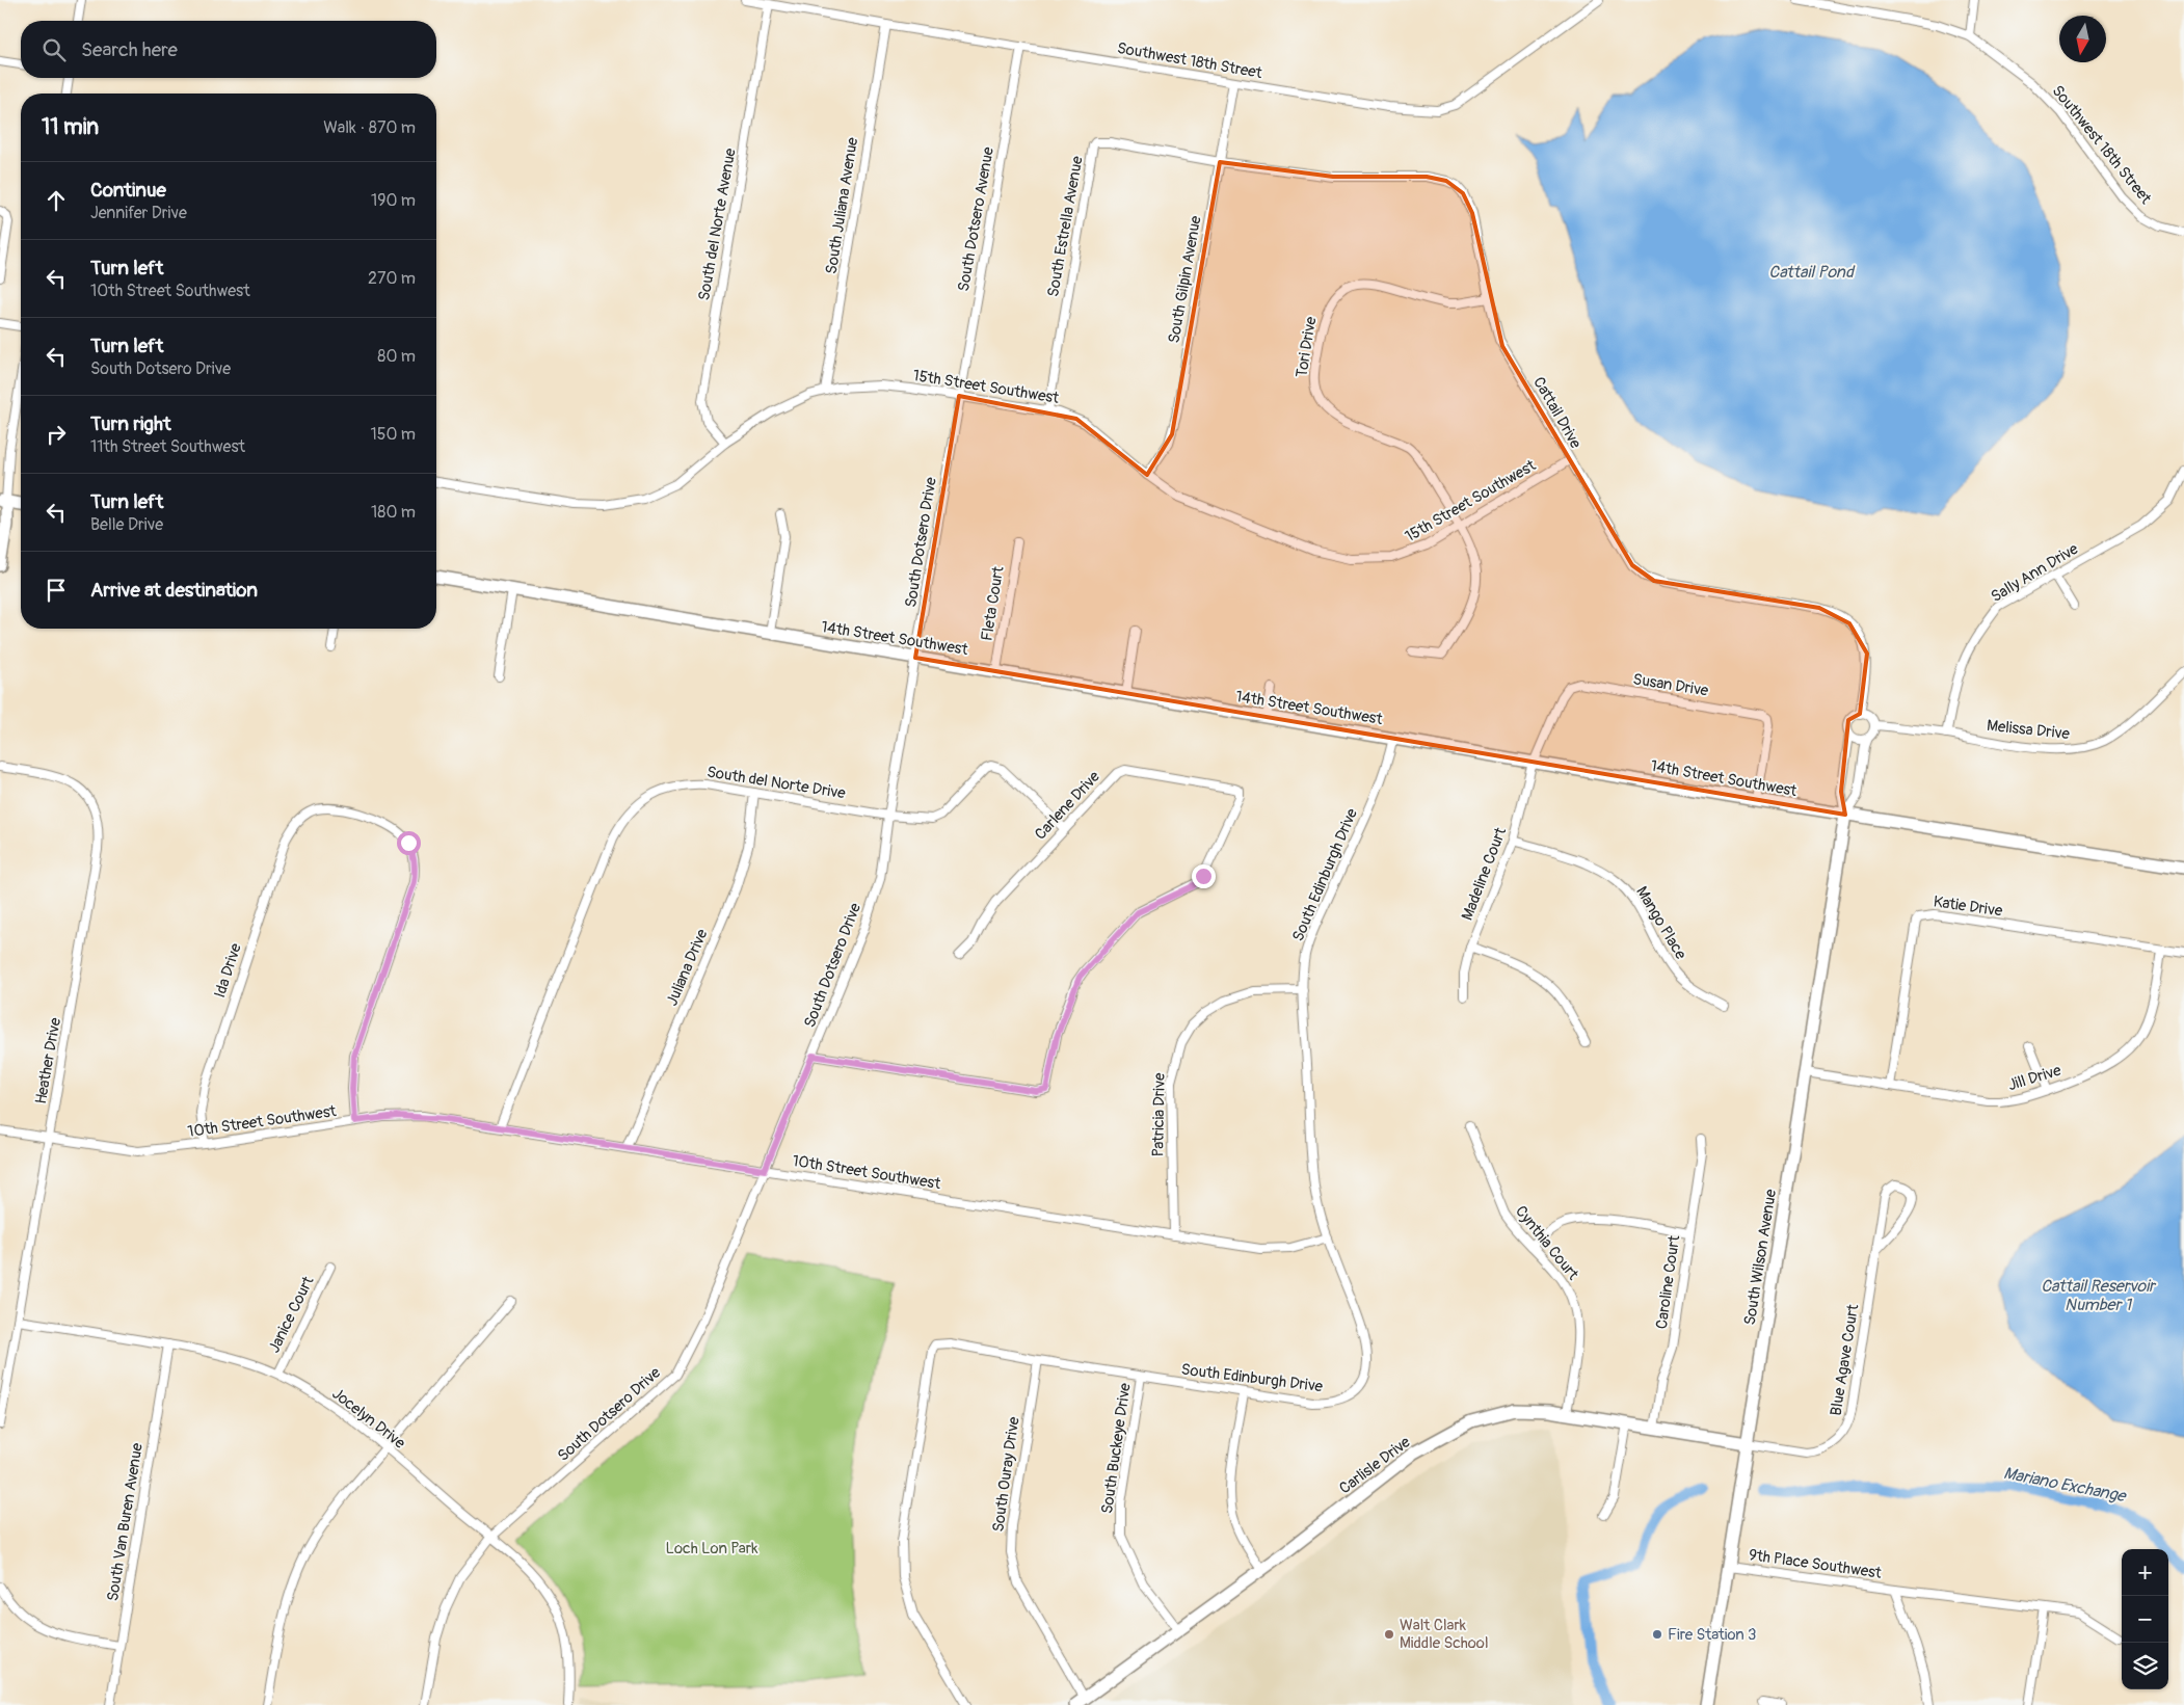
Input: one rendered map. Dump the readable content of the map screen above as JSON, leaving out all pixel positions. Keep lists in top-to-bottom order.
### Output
{
  "streets": {
    "main road": ["14th Street Southwest", "South Wilson Avenue", "Carlisle Drive"],
    "street": [
      "Southwest 18th Street",
      "South Juliana Avenue",
      "South Dotsero Avenue",
      "South del Norte Avenue",
      "South Estrella Avenue",
      "South Gilpin Avenue",
      "Tori Drive",
      "15th Street Southwest",
      "Cattail Drive",
      "South Dotsero Drive",
      "Sally Ann Drive",
      "Fleta Court",
      "Susan Drive",
      "Melissa Drive",
      "South del Norte Drive",
      "Carlene Drive",
      "Madeline Court",
      "South Edinburgh Drive",
      "Katie Drive",
      "Mango Place",
      "Juliana Drive",
      "Ida Drive",
      "Heather Drive",
      "Jill Drive",
      "Patricia Drive",
      "10th Street Southwest",
      "Cynthia Court",
      "Caroline Court",
      "Janice Court",
      "Blue Agave Court",
      "Jocelyn Drive",
      "South Buckeye Drive",
      "South Ouray Drive",
      "South Van Buren Avenue",
      "9th Place Southwest"
    ]
  },
  "crossings": [
    ["Southwest 18th Street", "South Juliana Avenue"],
    ["Southwest 18th Street", "South Dotsero Avenue"],
    ["Southwest 18th Street", "South del Norte Avenue"],
    ["Southwest 18th Street", "South Gilpin Avenue"],
    ["South Juliana Avenue", "15th Street Southwest"],
    ["South Dotsero Avenue", "15th Street Southwest"],
    ["South Dotsero Avenue", "South Dotsero Drive"],
    ["South del Norte Avenue", "15th Street Southwest"],
    ["South Estrella Avenue", "South Gilpin Avenue"],
    ["South Estrella Avenue", "15th Street Southwest"],
    ["South Estrella Avenue", "Cattail Drive"],
    ["South Gilpin Avenue", "15th Street Southwest"],
    ["South Gilpin Avenue", "Cattail Drive"],
    ["Tori Drive", "15th Street Southwest"],
    ["Tori Drive", "Cattail Drive"],
    ["15th Street Southwest", "Cattail Drive"],
    ["15th Street Southwest", "South Dotsero Drive"],
    ["Cattail Drive", "Melissa Drive"],
    ["Cattail Drive", "South Wilson Avenue"],
    ["South Dotsero Drive", "14th Street Southwest"],
    ["South Dotsero Drive", "South del Norte Drive"],
    ["South Dotsero Drive", "Carlene Drive"],
    ["South Dotsero Drive", "10th Street Southwest"],
    ["South Dotsero Drive", "Jocelyn Drive"],
    ["Sally Ann Drive", "Melissa Drive"],
    ["Fleta Court", "14th Street Southwest"],
    ["14th Street Southwest", "Susan Drive"],
    ["14th Street Southwest", "Madeline Court"],
    ["14th Street Southwest", "South Edinburgh Drive"],
    ["14th Street Southwest", "South Wilson Avenue"],
    ["Susan Drive", "Madeline Court"],
    ["Melissa Drive", "South Wilson Avenue"],
    ["South del Norte Drive", "Carlene Drive"],
    ["South del Norte Drive", "Juliana Drive"],
    ["South del Norte Drive", "10th Street Southwest"],
    ["Madeline Court", "Mango Place"],
    ["South Edinburgh Drive", "Patricia Drive"],
    ["South Edinburgh Drive", "10th Street Southwest"],
    ["South Edinburgh Drive", "South Buckeye Drive"],
    ["South Edinburgh Drive", "South Ouray Drive"],
    ["Katie Drive", "Jill Drive"],
    ["Juliana Drive", "10th Street Southwest"],
    ["Ida Drive", "10th Street Southwest"],
    ["Heather Drive", "10th Street Southwest"],
    ["Heather Drive", "Jocelyn Drive"],
    ["Jill Drive", "South Wilson Avenue"],
    ["Patricia Drive", "10th Street Southwest"],
    ["Cynthia Court", "Carlisle Drive"],
    ["South Wilson Avenue", "Blue Agave Court"],
    ["South Wilson Avenue", "Carlisle Drive"],
    ["South Wilson Avenue", "9th Place Southwest"],
    ["Caroline Court", "Carlisle Drive"],
    ["Janice Court", "Jocelyn Drive"],
    ["Blue Agave Court", "Carlisle Drive"],
    ["Jocelyn Drive", "South Van Buren Avenue"],
    ["South Buckeye Drive", "Carlisle Drive"],
    ["Carlisle Drive", "South Ouray Drive"]
  ],
  "water": ["Cattail Pond", "Cattail Reservoir Number 1", "Mariano Exchange"],
  "parks": ["Loch Lon Park"],
  "places": ["Walt Clark Middle School", "Fire Station 3"],
  "north": "bottom",
  "page": {
    "search": "Search here",
    "heading": ["11 min", "Walk · 870 m"],
    "list": [
      ["Continue", "Jennifer Drive", "190 m"],
      ["Turn left", "10th Street Southwest", "270 m"],
      ["Turn left", "South Dotsero Drive", "80 m"],
      ["Turn right", "11th Street Southwest", "150 m"],
      ["Turn left", "Belle Drive", "180 m"],
      "Arrive at destination"
    ],
    "map_buttons": ["+", "−"]
  }
}
